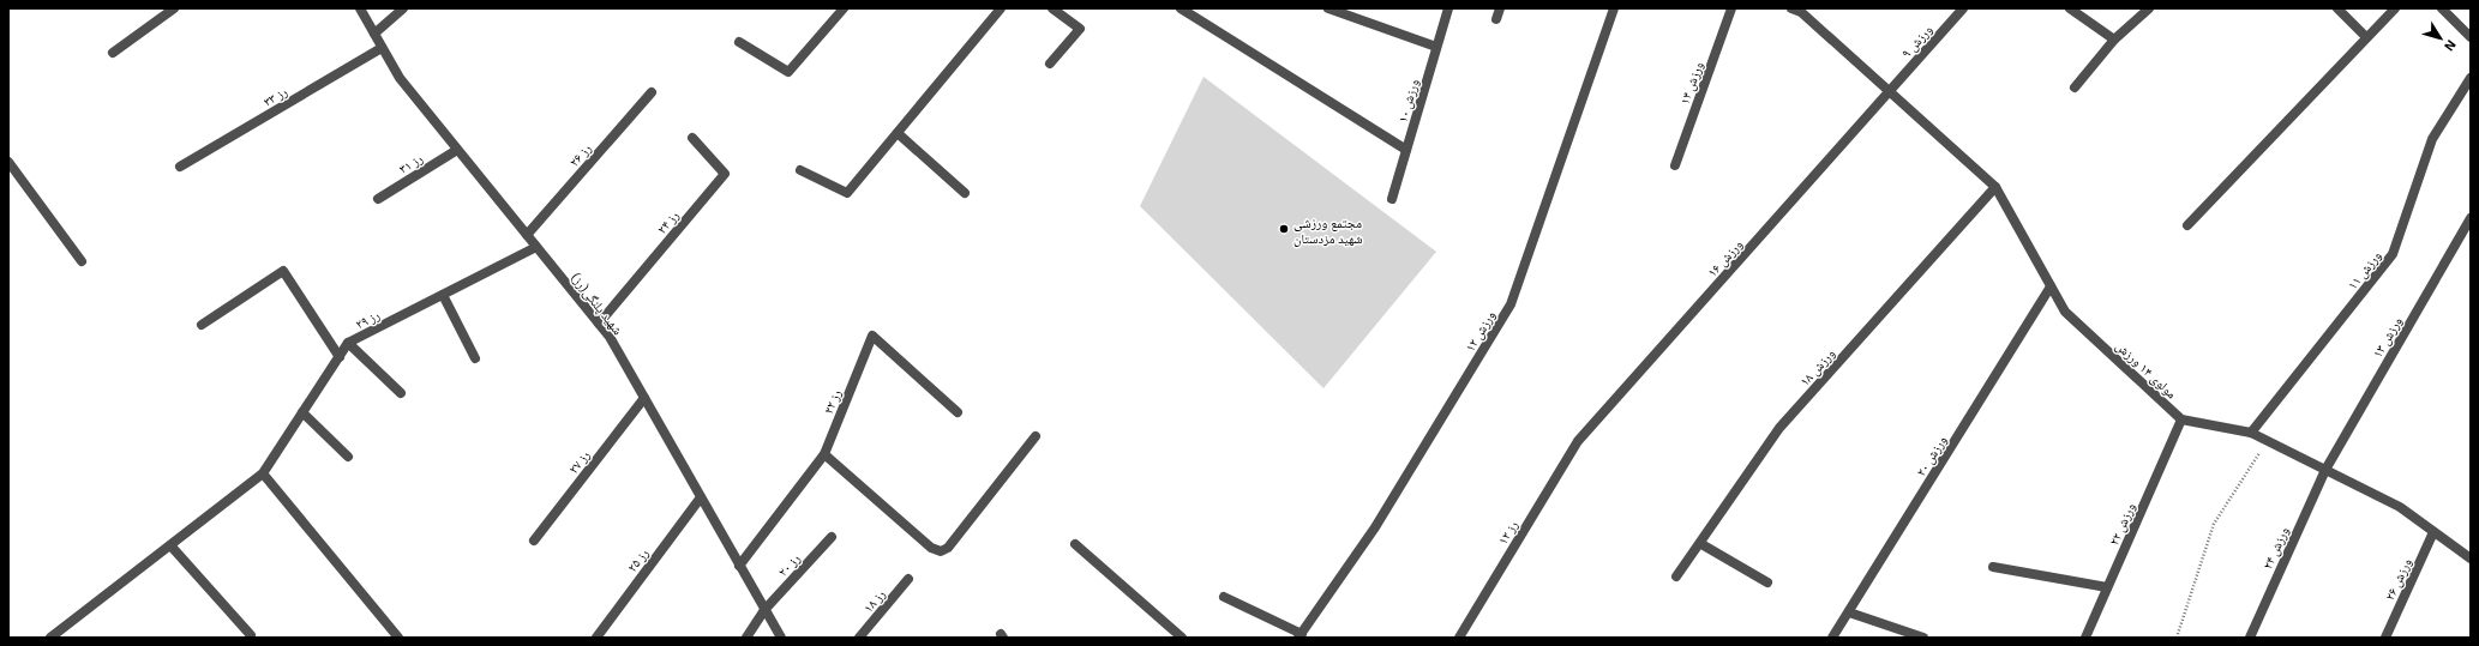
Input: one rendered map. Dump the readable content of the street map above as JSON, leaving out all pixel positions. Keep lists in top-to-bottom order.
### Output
{
  "streets": {
    "street": [
      "ورزش ۹",
      "ورزش ۱۴",
      "رز ۳۳",
      "ورزش ۱۰",
      "رز ۲۶",
      "رز ۳۱",
      "رز ۲۴",
      "ورزش ۱۶",
      "ورزش ۱۱",
      "شهید پلنگی(رز)",
      "رز ۲۹",
      "ورزش ۱۲",
      "ورزش ۱۳",
      "ورزش ۱۸",
      "مولوی ۱۴ ورزش",
      "رز ۲۲",
      "ورزش ۲۰",
      "رز ۲۷",
      "ورزش ۲۲",
      "رز ۱۲",
      "ورزش ۲۴",
      "رز ۲۵",
      "رز ۲۰",
      "ورزش ۲۶",
      "رز ۱۸"
    ]
  },
  "crossings": [
    ["ورزش ۹", "ورزش ۱۶"],
    ["ورزش ۹", "مولوی ۱۴ ورزش"],
    ["رز ۳۳", "شهید پلنگی(رز)"],
    ["رز ۲۶", "شهید پلنگی(رز)"],
    ["رز ۳۱", "شهید پلنگی(رز)"],
    ["رز ۲۴", "شهید پلنگی(رز)"],
    ["ورزش ۱۶", "مولوی ۱۴ ورزش"],
    ["ورزش ۱۶", "رز ۱۲"],
    ["شهید پلنگی(رز)", "رز ۲۹"],
    ["شهید پلنگی(رز)", "رز ۲۲"],
    ["شهید پلنگی(رز)", "رز ۲۷"],
    ["شهید پلنگی(رز)", "رز ۲۵"],
    ["شهید پلنگی(رز)", "رز ۲۰"],
    ["ورزش ۱۳", "ورزش ۲۴"],
    ["ورزش ۱۸", "مولوی ۱۴ ورزش"],
    ["مولوی ۱۴ ورزش", "ورزش ۲۰"],
    ["مولوی ۱۴ ورزش", "ورزش ۲۲"]
  ],
  "places": ["مجتمع ورزشی شهید مزدستان"],
  "north": "bottom right"
}
